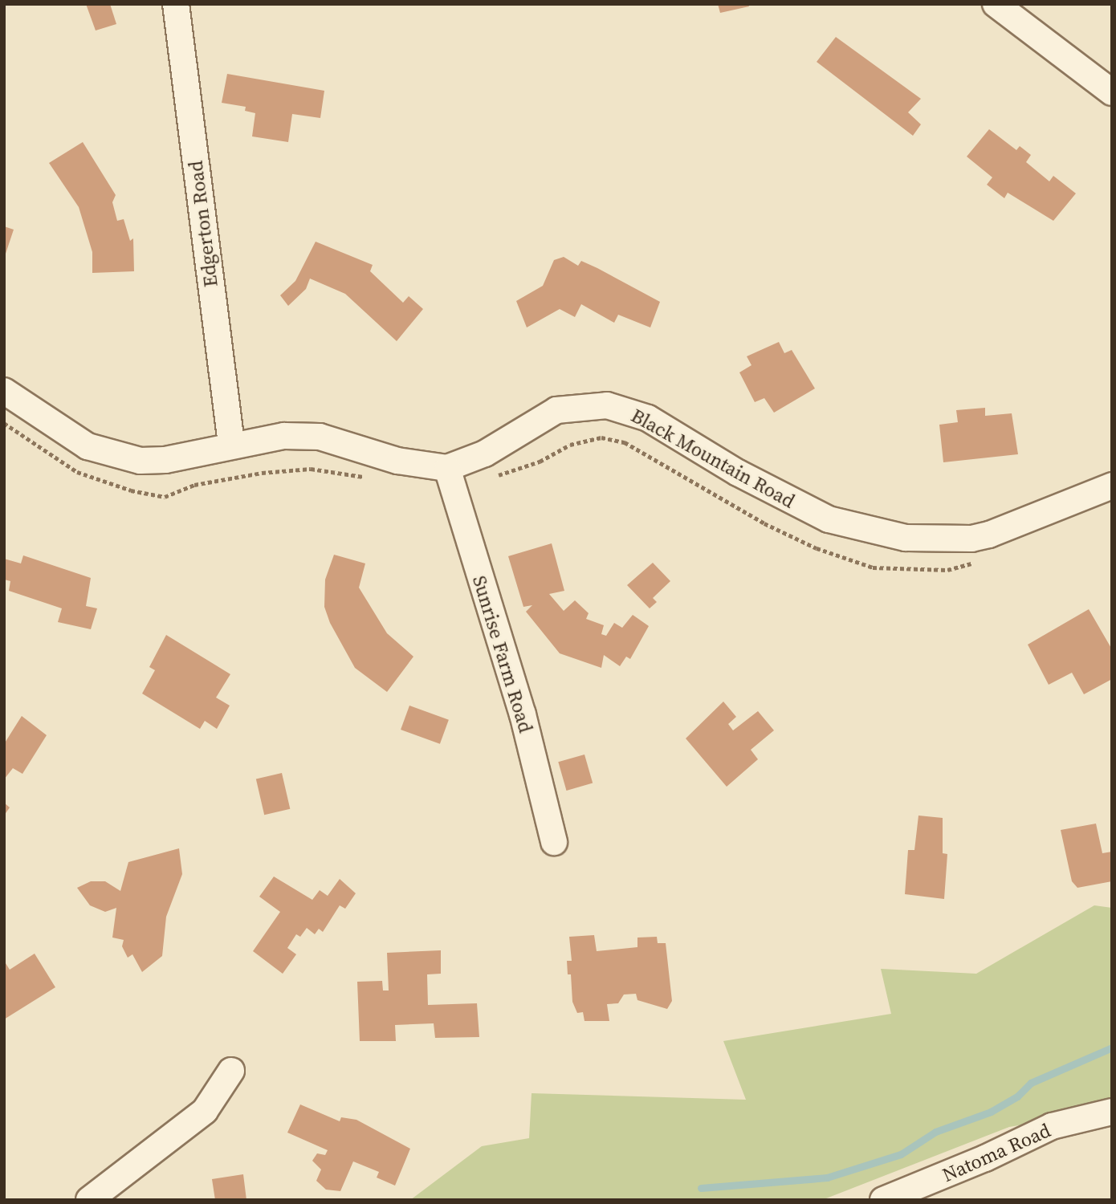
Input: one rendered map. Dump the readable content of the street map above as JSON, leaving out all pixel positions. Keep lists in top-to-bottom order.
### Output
{
  "streets": {
    "street": [
      "Edgerton Road",
      "Black Mountain Road",
      "Sunrise Farm Road",
      "Natoma Road"
    ]
  },
  "crossings": [
    ["Edgerton Road", "Black Mountain Road"],
    ["Black Mountain Road", "Sunrise Farm Road"]
  ]
}
